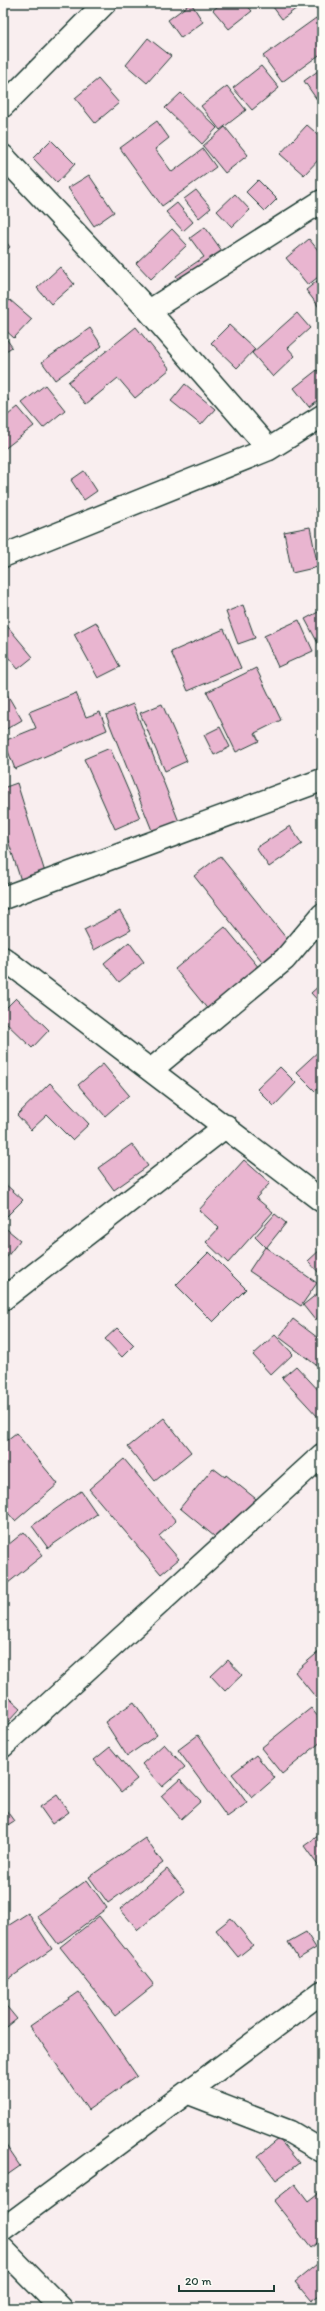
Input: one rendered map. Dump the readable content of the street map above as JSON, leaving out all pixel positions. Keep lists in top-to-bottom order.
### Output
{
  "scale_bar": "20 m"
}
